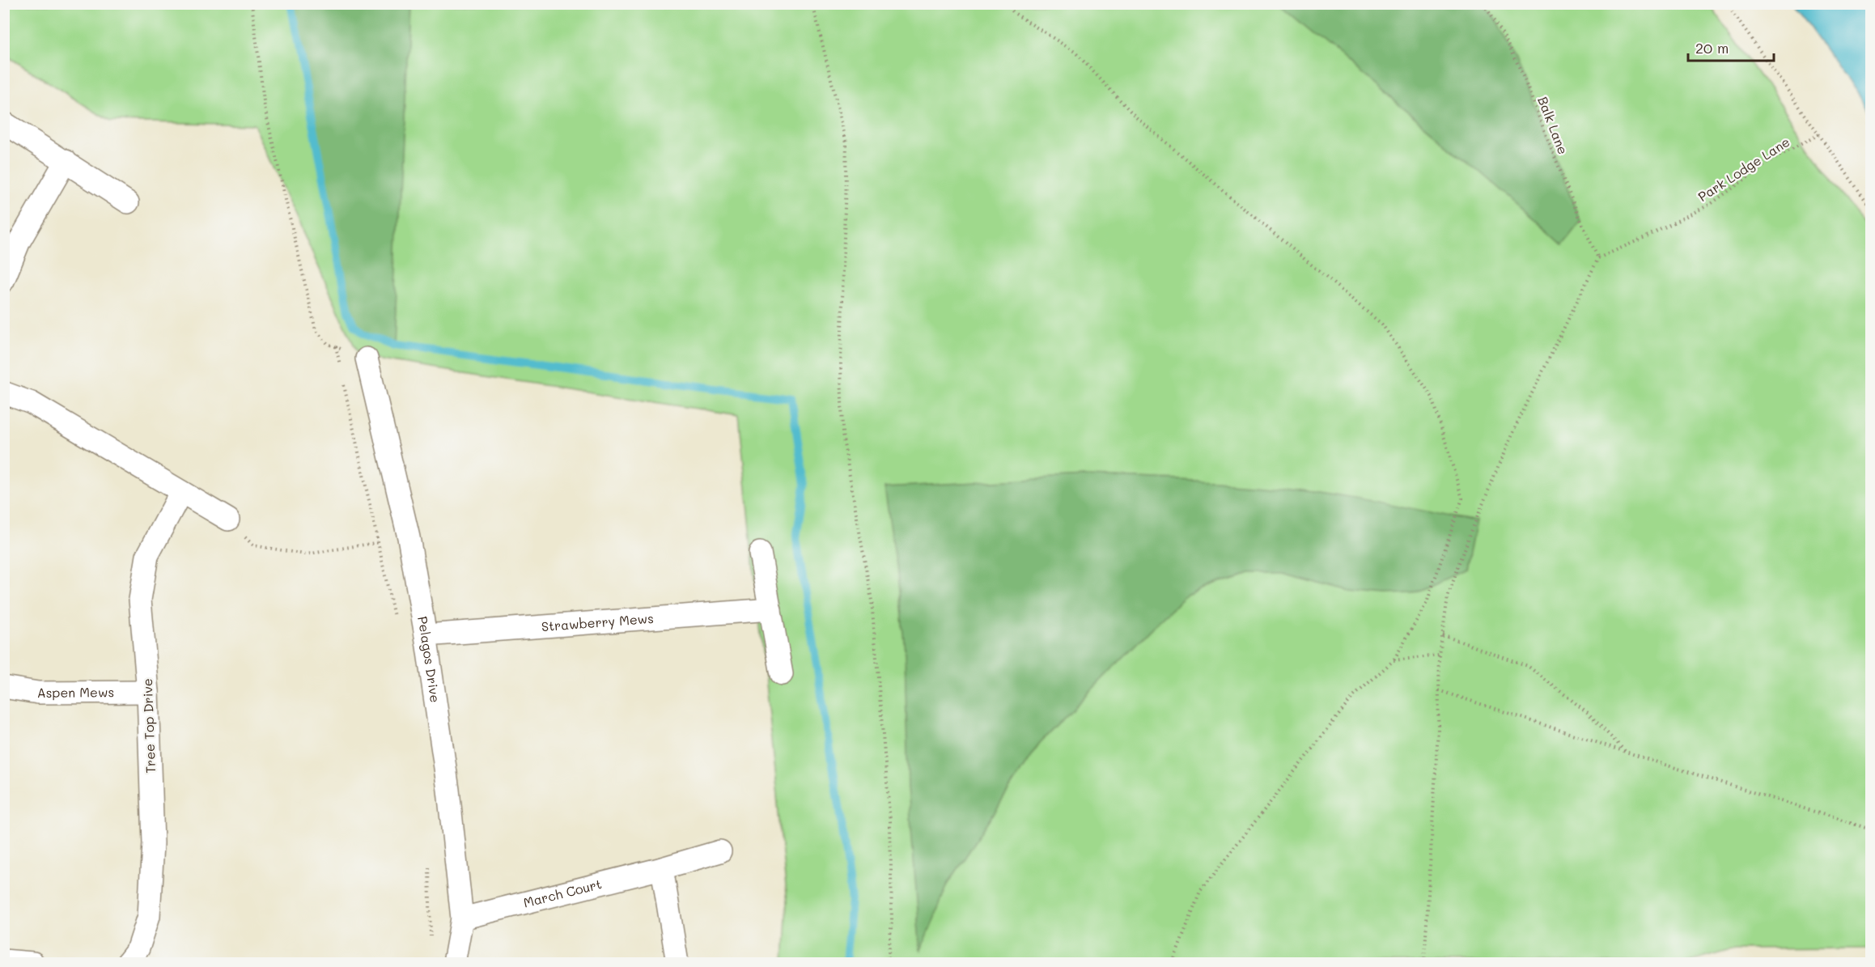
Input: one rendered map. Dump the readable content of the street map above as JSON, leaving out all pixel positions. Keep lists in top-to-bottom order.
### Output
{
  "streets": {
    "street": [
      "Strawberry Mews",
      "Pelagos Drive",
      "Aspen Mews",
      "Tree Top Drive",
      "March Court"
    ],
    "path": ["Balk Lane", "Park Lodge Lane"]
  },
  "crossings": [
    ["Balk Lane", "Park Lodge Lane"],
    ["Strawberry Mews", "Pelagos Drive"],
    ["Pelagos Drive", "March Court"],
    ["Aspen Mews", "Tree Top Drive"]
  ],
  "scale_bar": "20 m"
}
